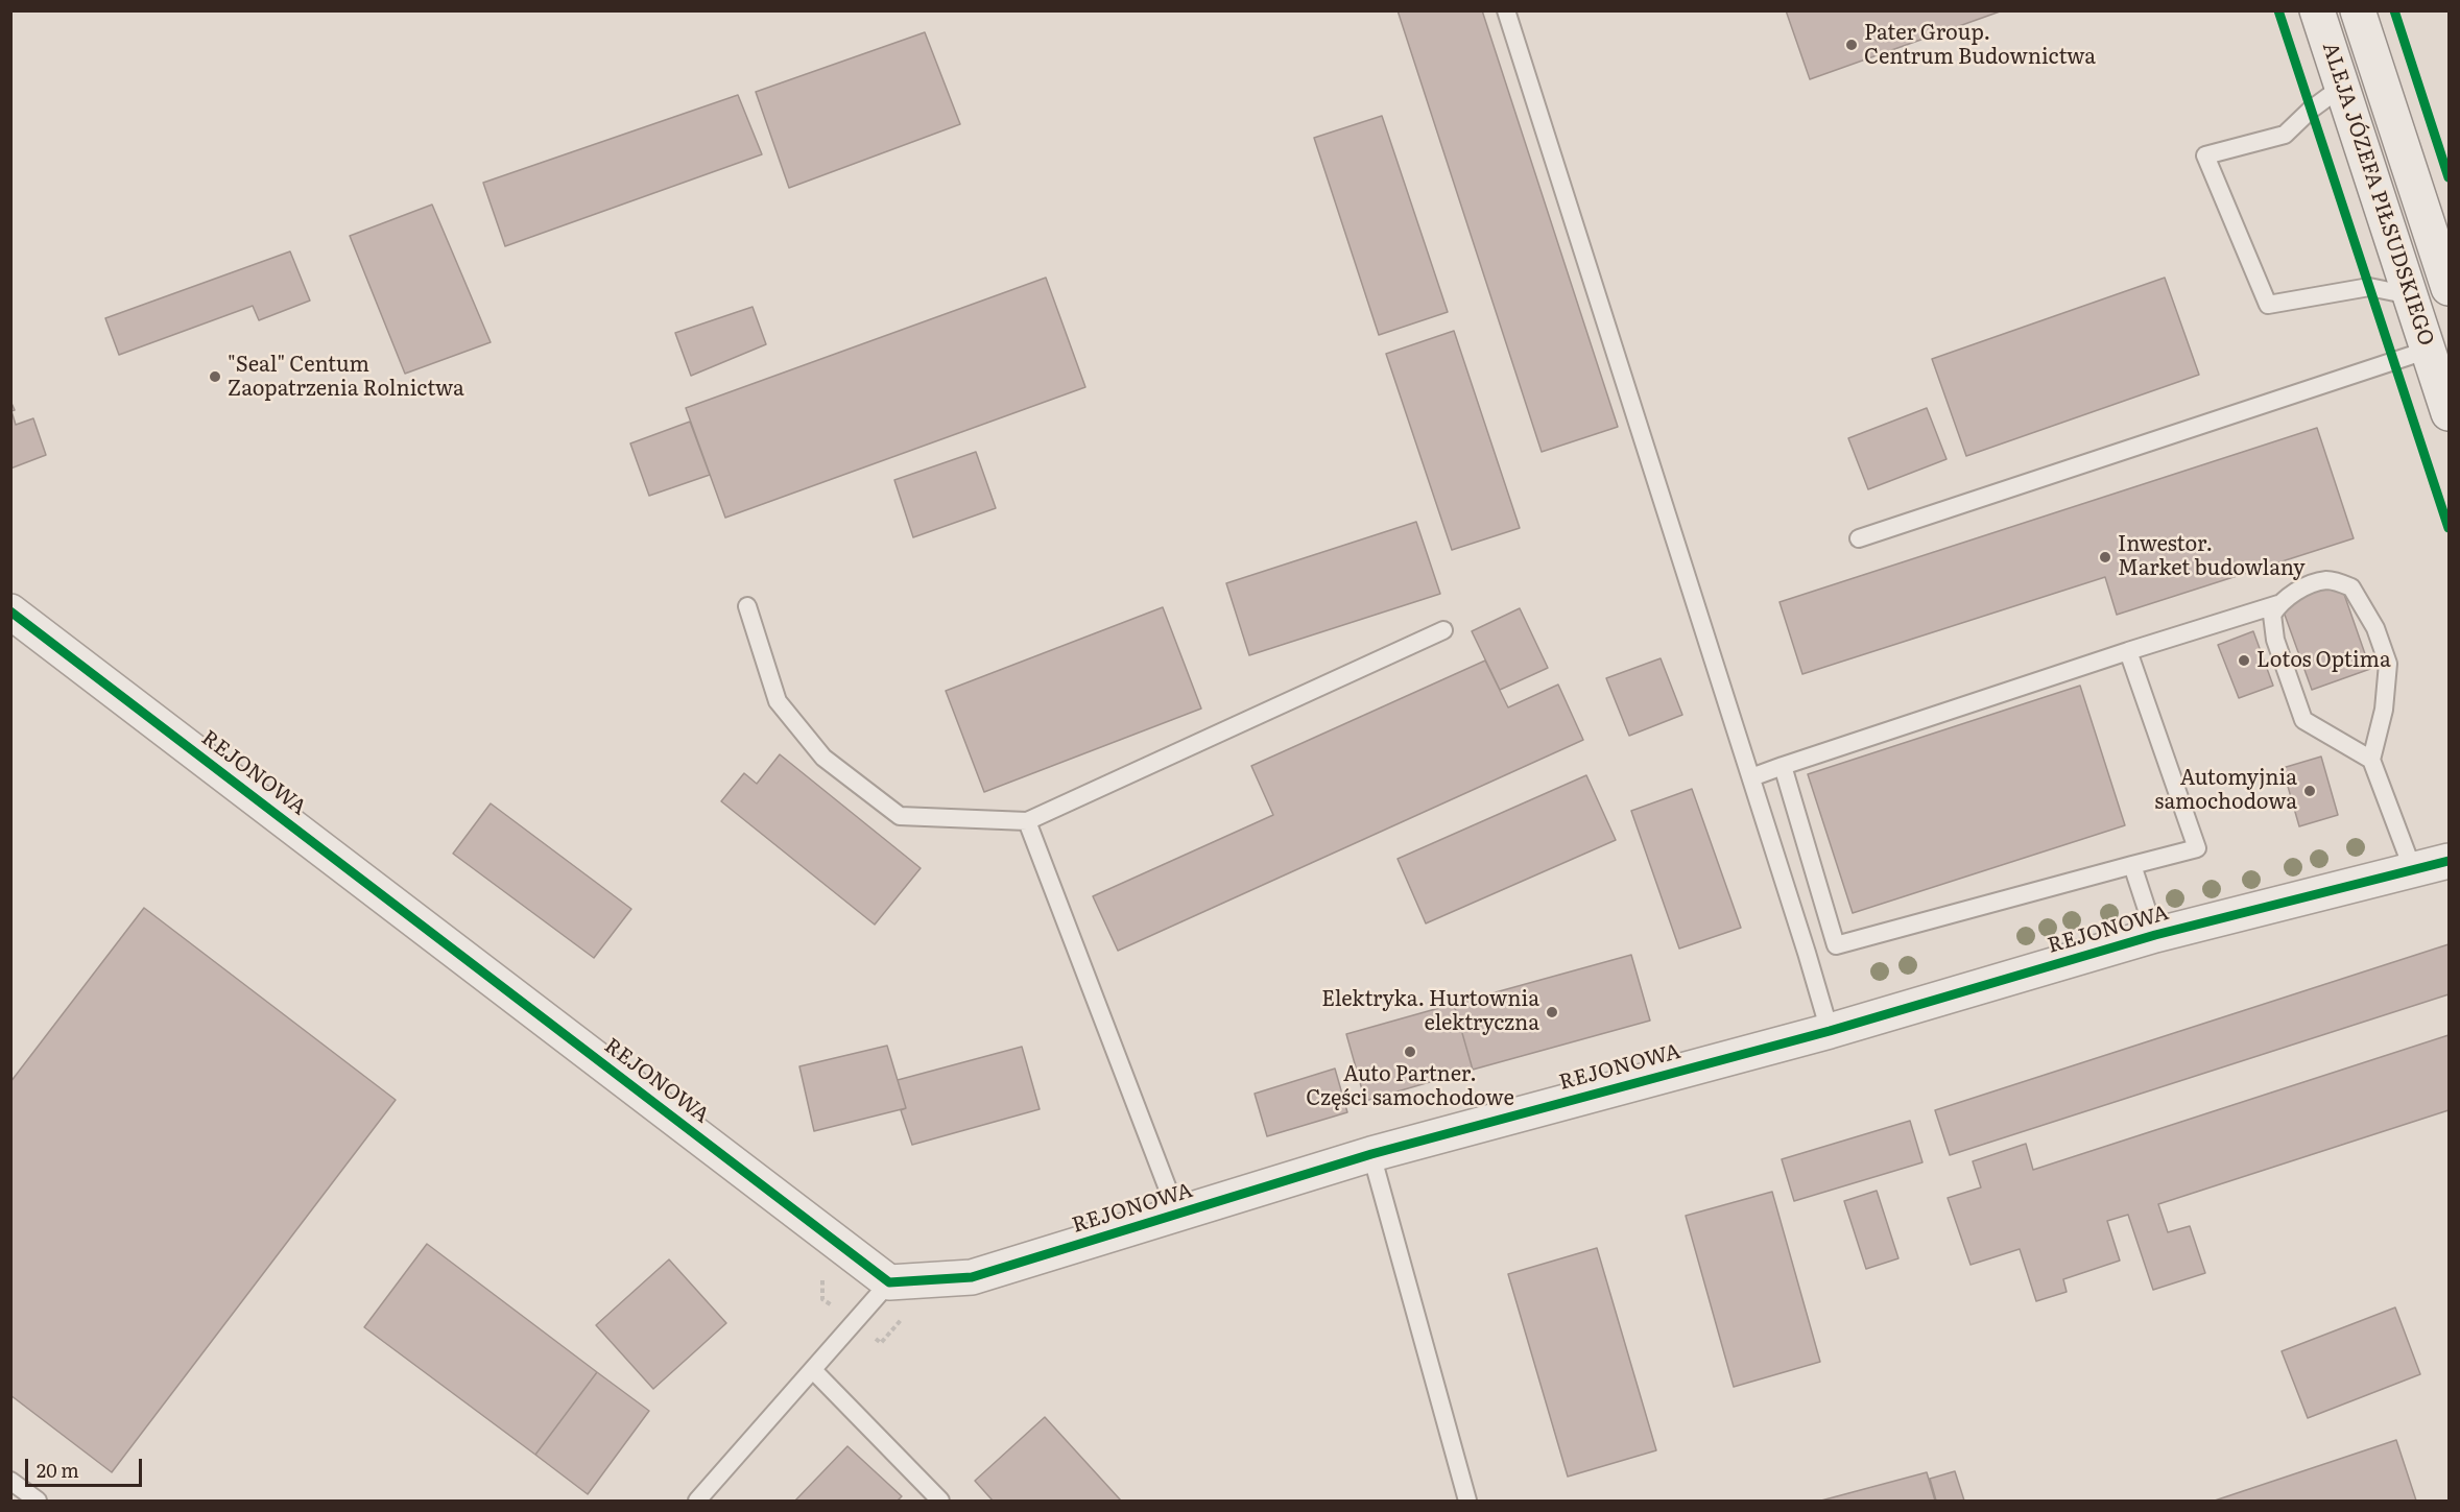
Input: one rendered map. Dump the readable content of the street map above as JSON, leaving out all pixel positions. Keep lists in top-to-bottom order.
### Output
{
  "streets": {
    "street": ["ALEJA JÓZEFA PIŁSUDSKIEGO", "REJONOWA"]
  },
  "places": [
    "Pater Group. Centrum Budownictwa",
    "\"Seal\" Centum Zaopatrzenia Rolnictwa",
    "Inwestor. Market budowlany",
    "Lotos Optima",
    "Automyjnia samochodowa",
    "Elektryka. Hurtownia elektryczna",
    "Auto Partner. Części samochodowe"
  ],
  "scale_bar": "20 m"
}
